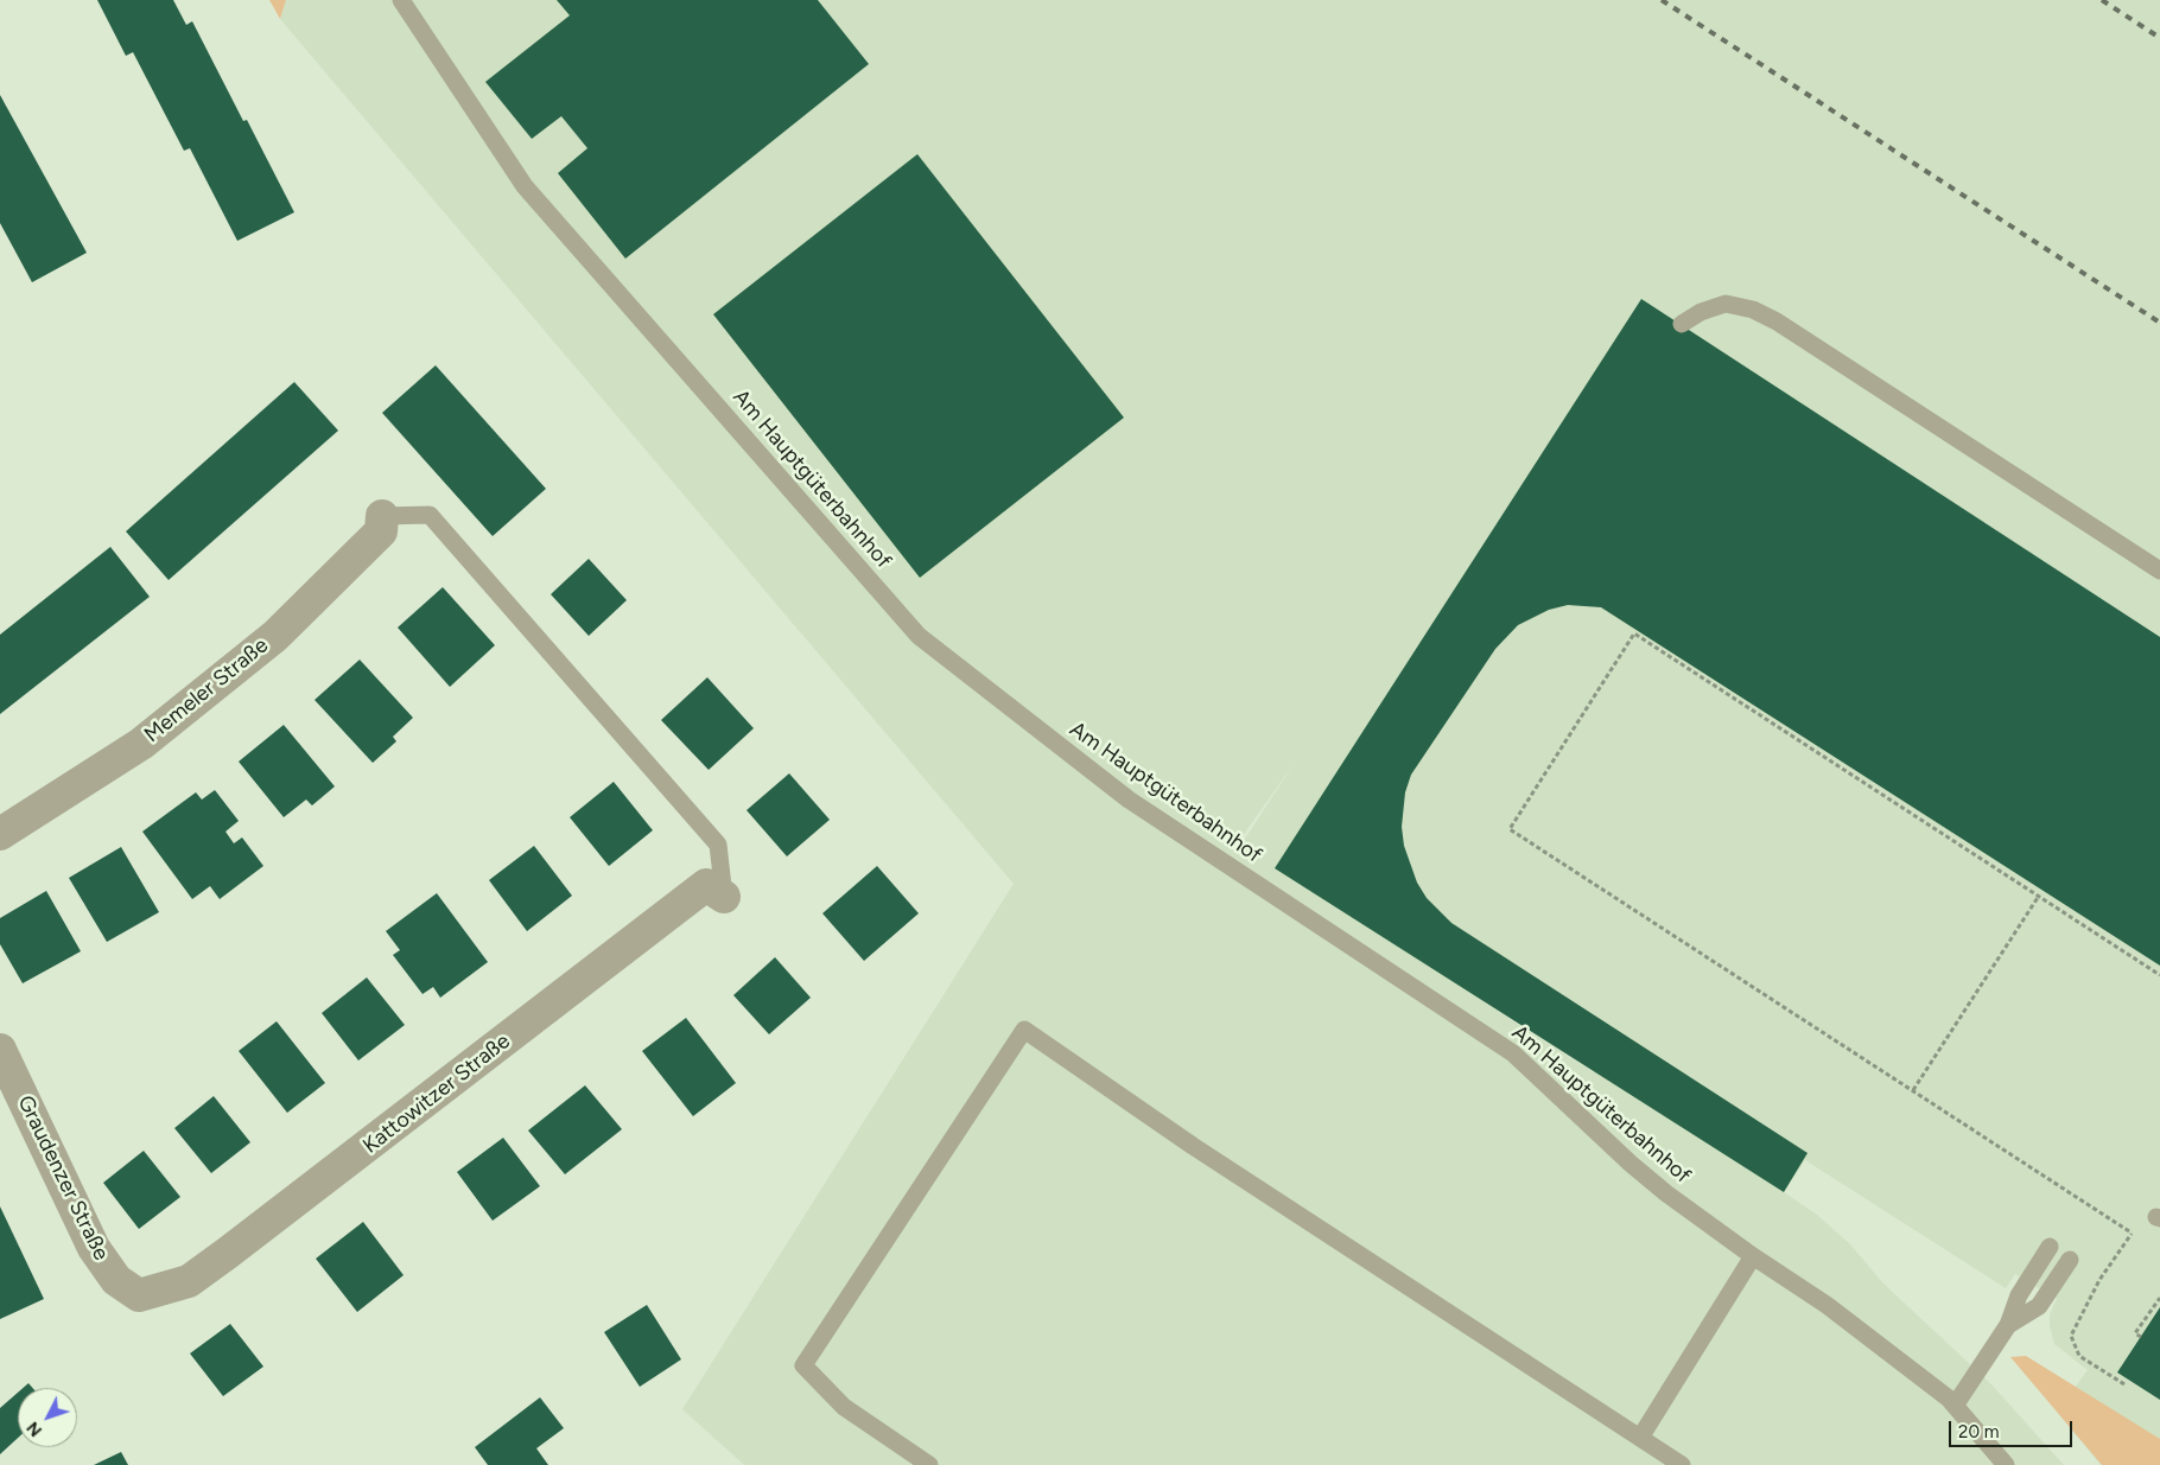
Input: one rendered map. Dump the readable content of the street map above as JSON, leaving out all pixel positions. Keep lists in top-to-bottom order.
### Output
{
  "streets": {
    "street": ["Memeler Straße", "Kattowitzer Straße", "Graudenzer Straße"],
    "lane": ["Am Hauptgüterbahnhof"]
  },
  "crossings": [
    ["Kattowitzer Straße", "Graudenzer Straße"]
  ],
  "scale_bar": "20 m",
  "north": "bottom left"
}
